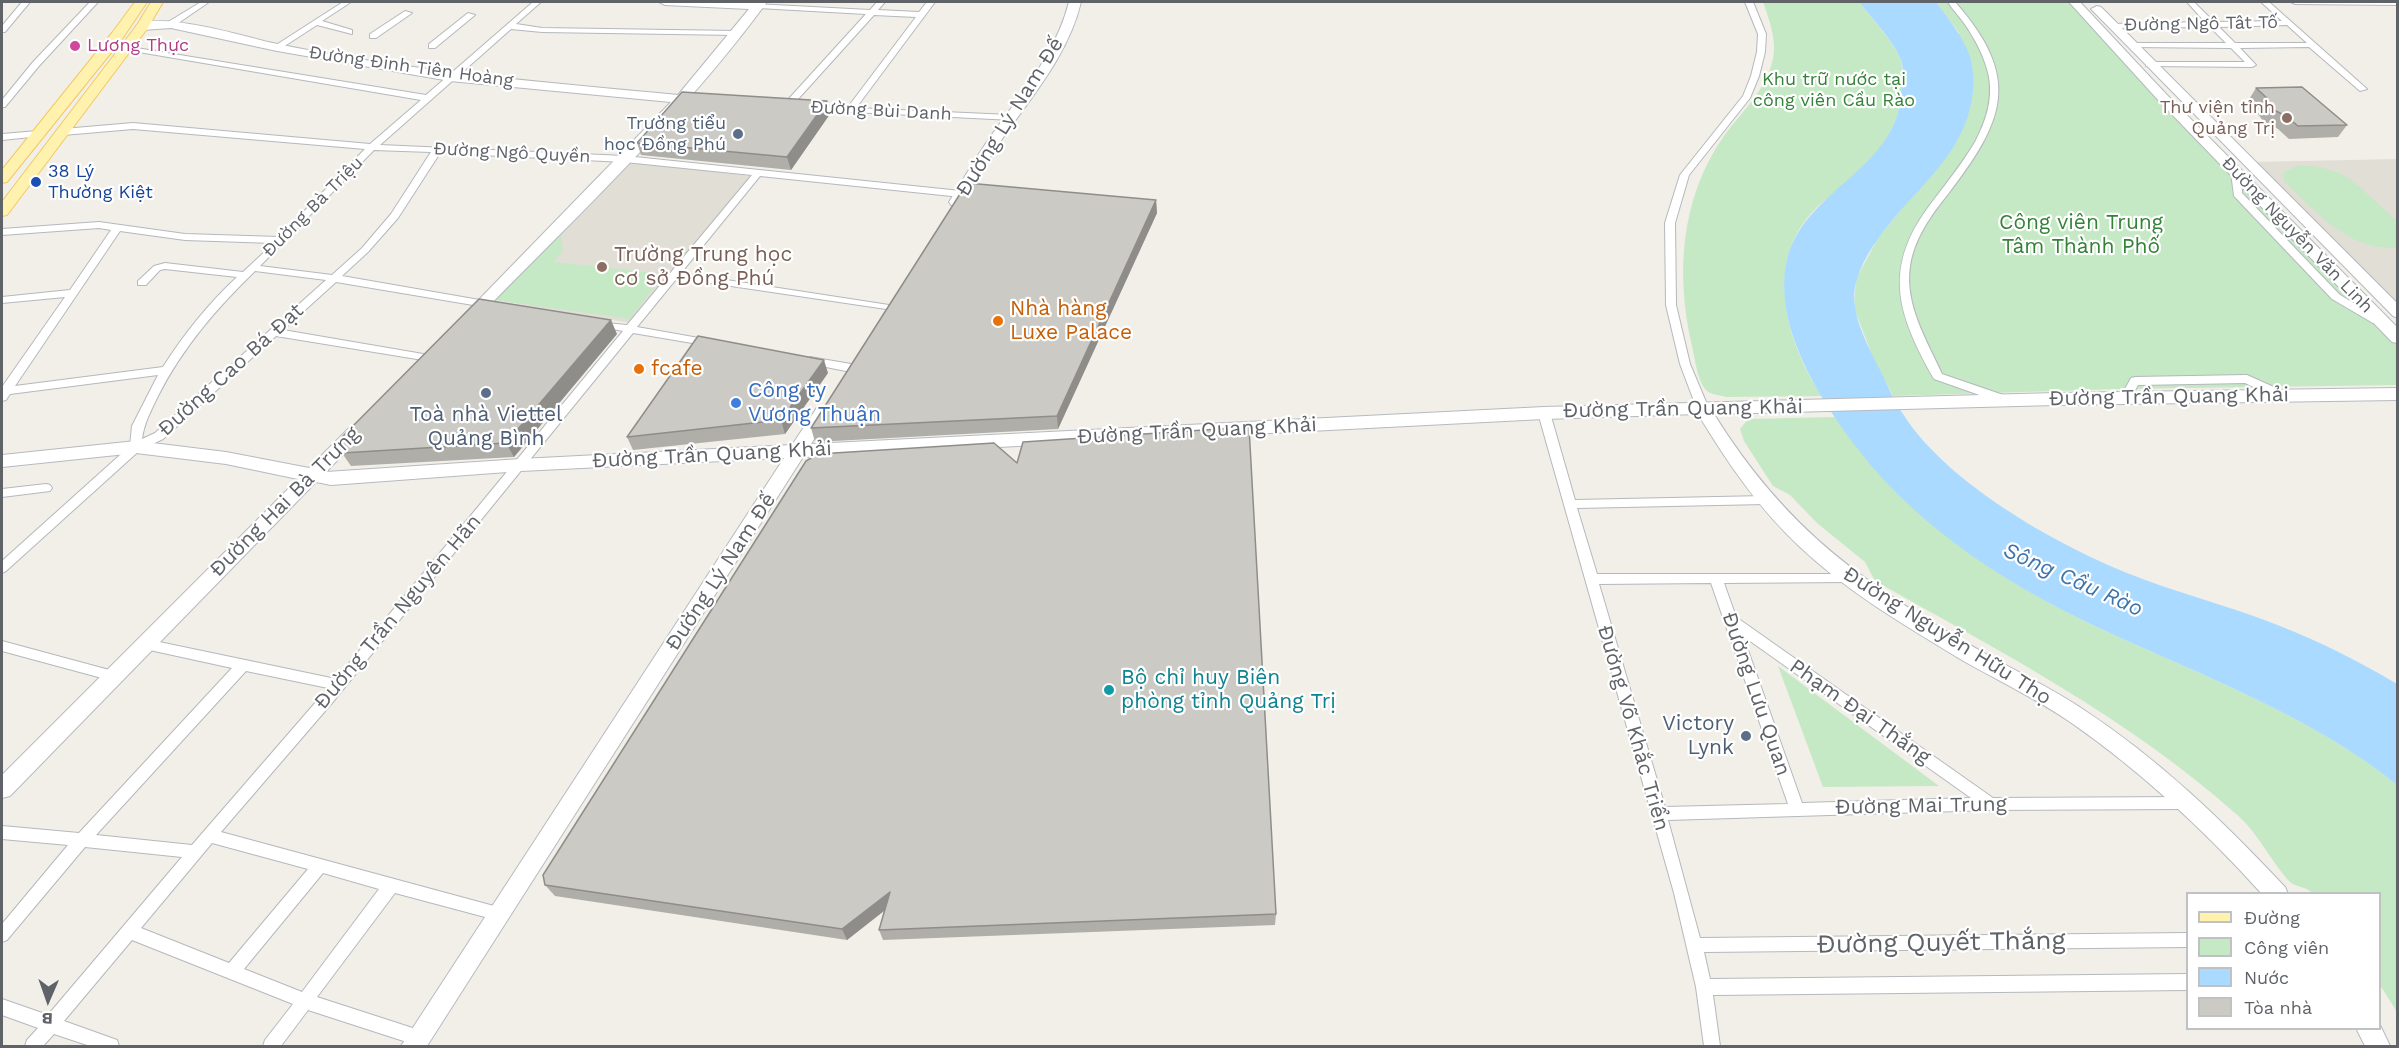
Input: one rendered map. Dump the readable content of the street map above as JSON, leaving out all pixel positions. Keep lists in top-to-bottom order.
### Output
{
  "streets": {
    "street": [
      "Đường Ngô Tât Tố",
      "Đường Đinh Tiên Hoàng",
      "Đường Bùi Danh",
      "Đường Lý Nam Đế",
      "Đường Ngô Quyền",
      "Đường Bà Triệu",
      "Đường Nguyễn Văn Linh",
      "Đường Cao Bá Đạt",
      "Đường Trần Quang Khải",
      "Đường Hai Bà Trưng",
      "Đường Trần Nguyên Hãn",
      "Đường Nguyễn Hữu Thọ",
      "Đường Lưu Quan",
      "Phạm Đại Thắng",
      "Đường Võ Khắc Triển",
      "Đường Mai Trung",
      "Đường Quyết Thắng"
    ]
  },
  "crossings": [
    ["Đường Ngô Tât Tố", "Đường Nguyễn Văn Linh"],
    ["Đường Đinh Tiên Hoàng", "Đường Bà Triệu"],
    ["Đường Bùi Danh", "Đường Lý Nam Đế"],
    ["Đường Lý Nam Đế", "Đường Ngô Quyền"],
    ["Đường Lý Nam Đế", "Đường Trần Quang Khải"],
    ["Đường Ngô Quyền", "Đường Bà Triệu"],
    ["Đường Ngô Quyền", "Đường Cao Bá Đạt"],
    ["Đường Ngô Quyền", "Đường Trần Nguyên Hãn"],
    ["Đường Bà Triệu", "Đường Cao Bá Đạt"],
    ["Đường Bà Triệu", "Đường Trần Quang Khải"],
    ["Đường Cao Bá Đạt", "Đường Trần Quang Khải"],
    ["Đường Trần Quang Khải", "Đường Hai Bà Trưng"],
    ["Đường Trần Quang Khải", "Đường Trần Nguyên Hãn"],
    ["Đường Trần Quang Khải", "Đường Nguyễn Hữu Thọ"],
    ["Đường Trần Quang Khải", "Đường Võ Khắc Triển"],
    ["Đường Nguyễn Hữu Thọ", "Đường Mai Trung"],
    ["Đường Lưu Quan", "Phạm Đại Thắng"],
    ["Đường Lưu Quan", "Đường Mai Trung"],
    ["Phạm Đại Thắng", "Đường Mai Trung"],
    ["Đường Võ Khắc Triển", "Đường Mai Trung"],
    ["Đường Võ Khắc Triển", "Đường Quyết Thắng"]
  ],
  "water": ["Sông Cầu Rào"],
  "parks": ["Khu trữ nước tại công viên Cầu Rào", "Công viên Trung Tâm Thành Phố"],
  "places": [
    "Lương Thực",
    "Thư viện tỉnh Quảng Trị",
    "Trường tiểu học Đồng Phú",
    "38 Lý Thường Kiệt",
    "Trường Trung học cơ sở Đồng Phú",
    "Nhà hàng Luxe Palace",
    "fcafe",
    "Toà nhà Viettel Quảng Bình",
    "Công ty Vương Thuận",
    "Bộ chỉ huy Biên phòng tỉnh Quảng Trị",
    "Victory Lynk"
  ],
  "legend": [
    "Đường",
    "Công viên",
    "Nước",
    "Tòa nhà"
  ],
  "north": "bottom"
}
